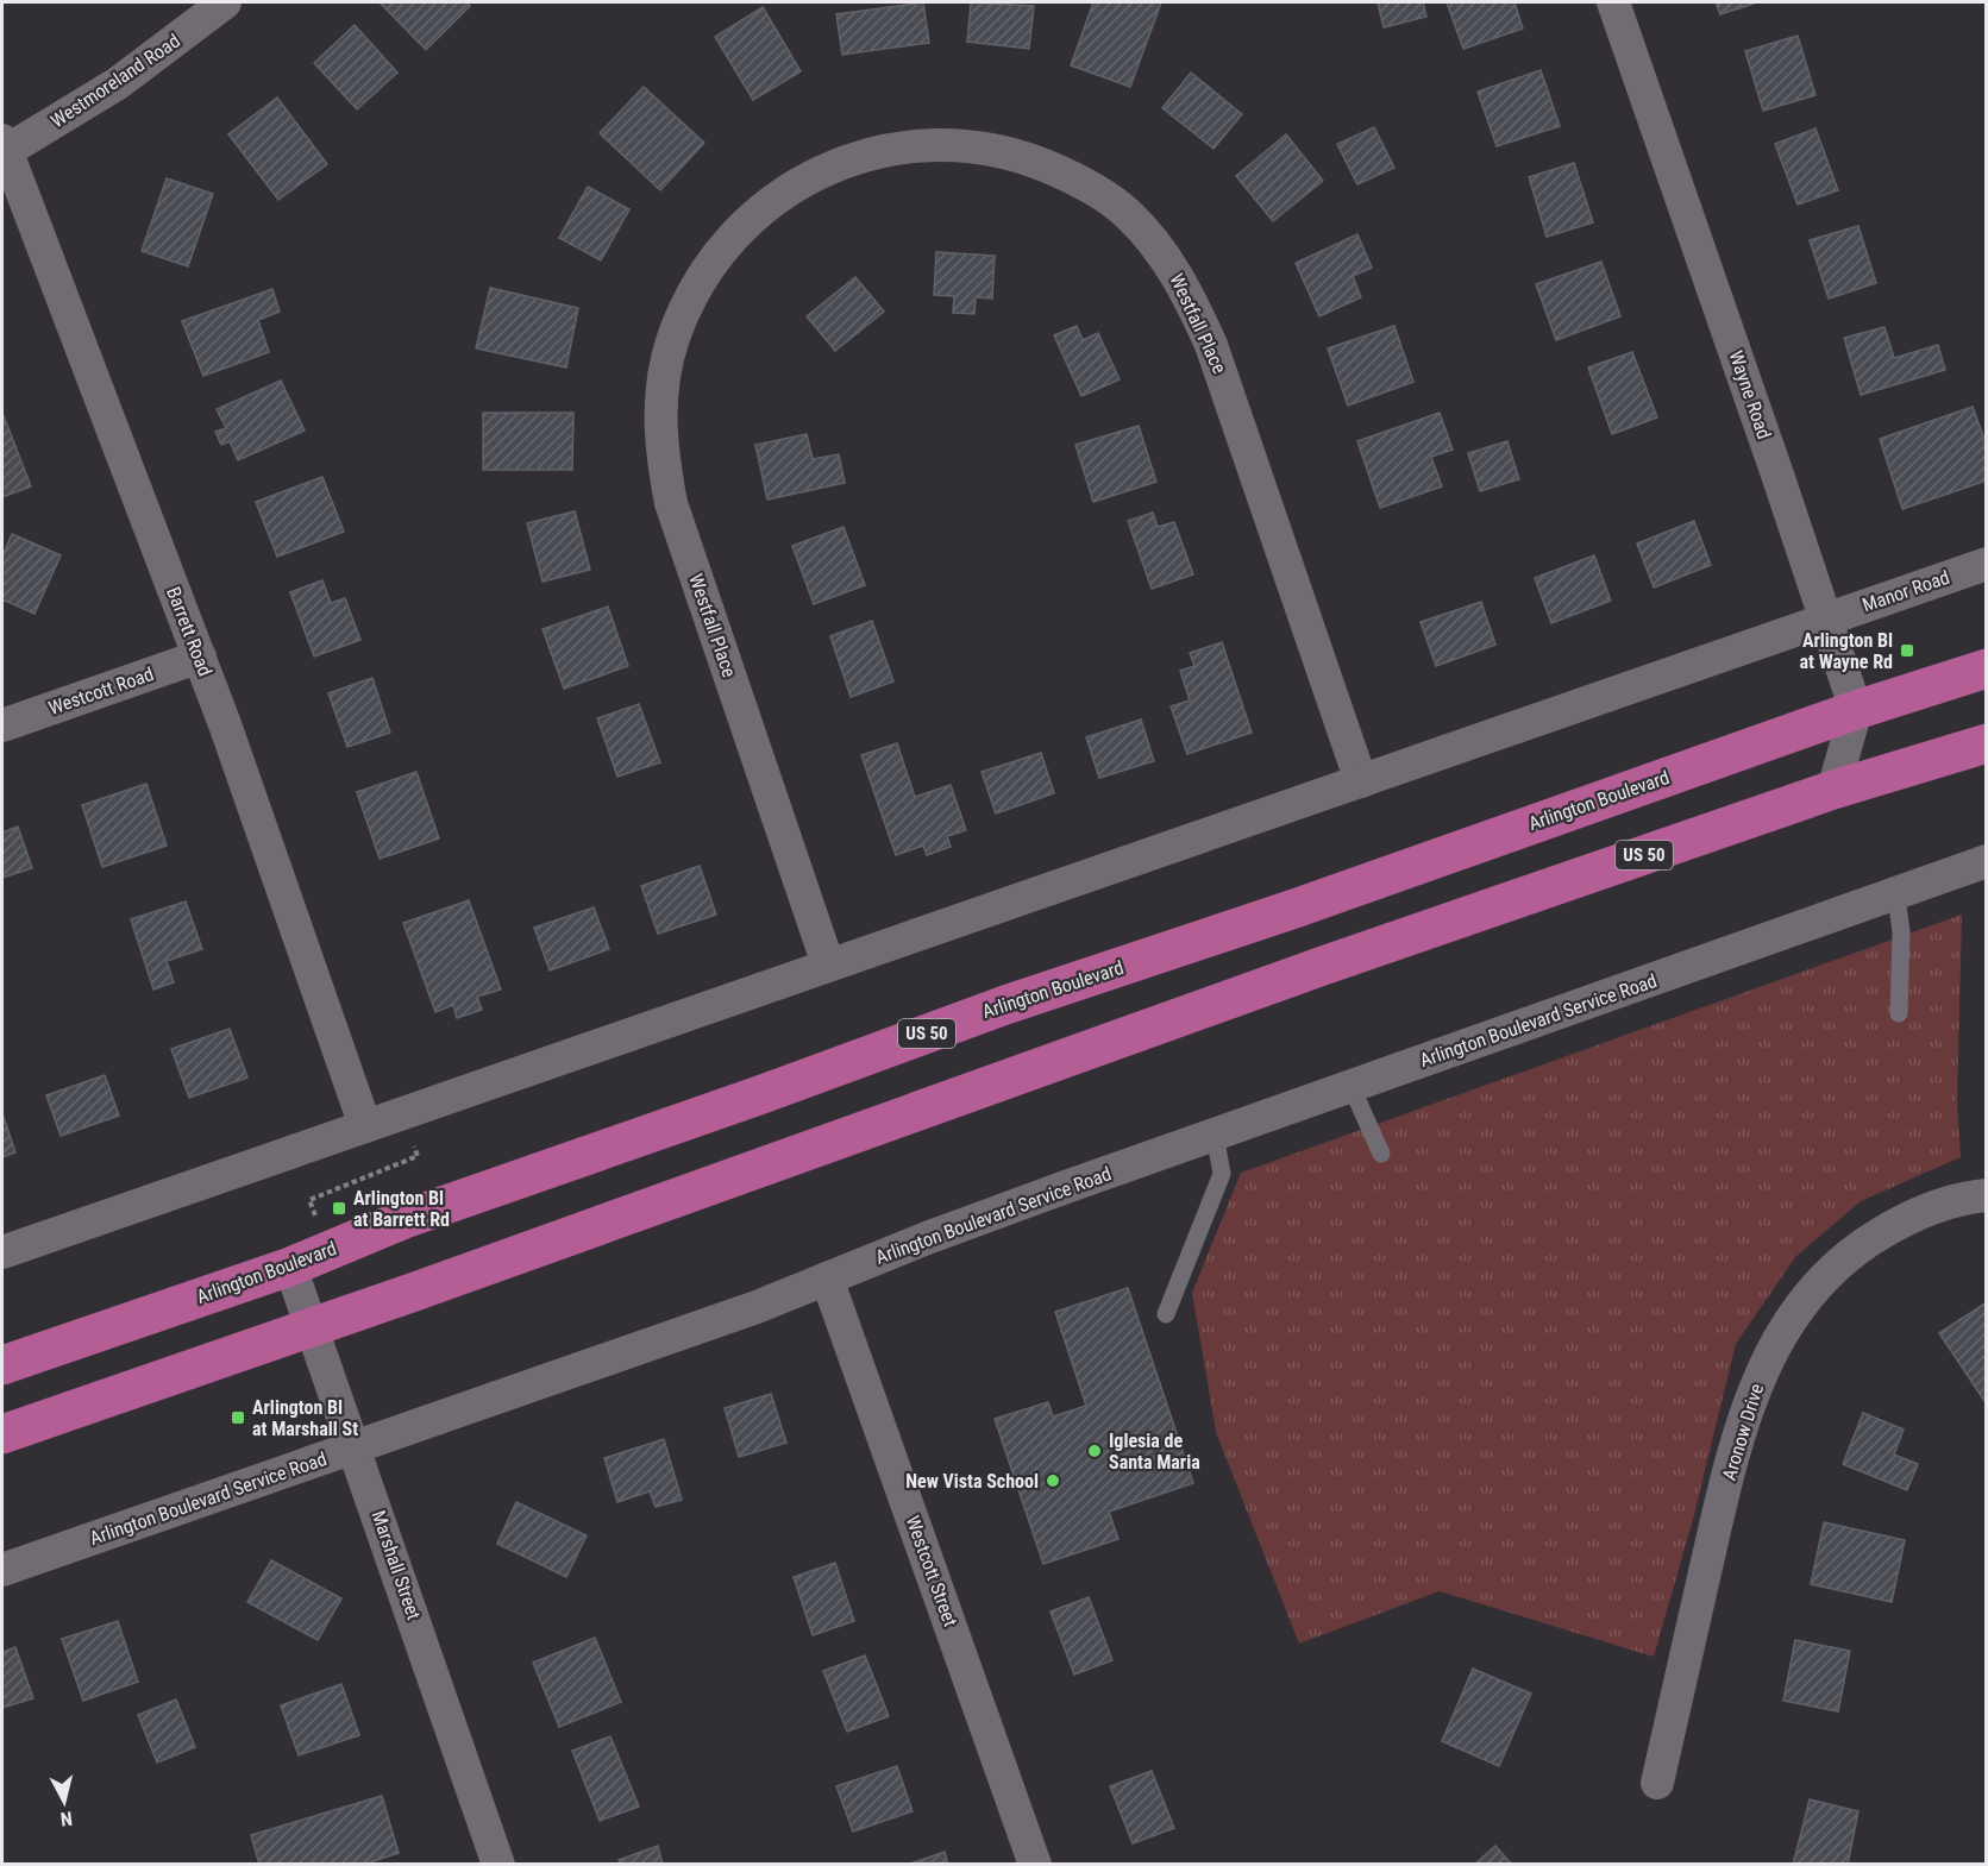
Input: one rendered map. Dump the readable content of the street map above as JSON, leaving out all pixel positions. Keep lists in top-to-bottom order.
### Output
{
  "streets": {
    "highway": ["Arlington Boulevard", "US 50"],
    "street": [
      "Westmoreland Road",
      "Westfall Place",
      "Wayne Road",
      "Manor Road",
      "Barrett Road",
      "Westcott Road",
      "Arlington Boulevard Service Road",
      "Aronow Drive",
      "Marshall Street",
      "Westcott Street"
    ]
  },
  "crossings": [
    ["Westmoreland Road", "Barrett Road"],
    ["Wayne Road", "Manor Road"],
    ["Wayne Road", "Arlington Boulevard"],
    ["Barrett Road", "Westcott Road"],
    ["Arlington Boulevard", "Marshall Street"],
    ["US 50", "Marshall Street"],
    ["Arlington Boulevard Service Road", "Marshall Street"],
    ["Arlington Boulevard Service Road", "Westcott Street"]
  ],
  "places": {
    "transit": ["Arlington Bl at Wayne Rd", "Arlington Bl at Barrett Rd", "Arlington Bl at Marshall St"],
    "other": ["Iglesia de Santa Maria", "New Vista School"]
  },
  "north": "bottom"
}
